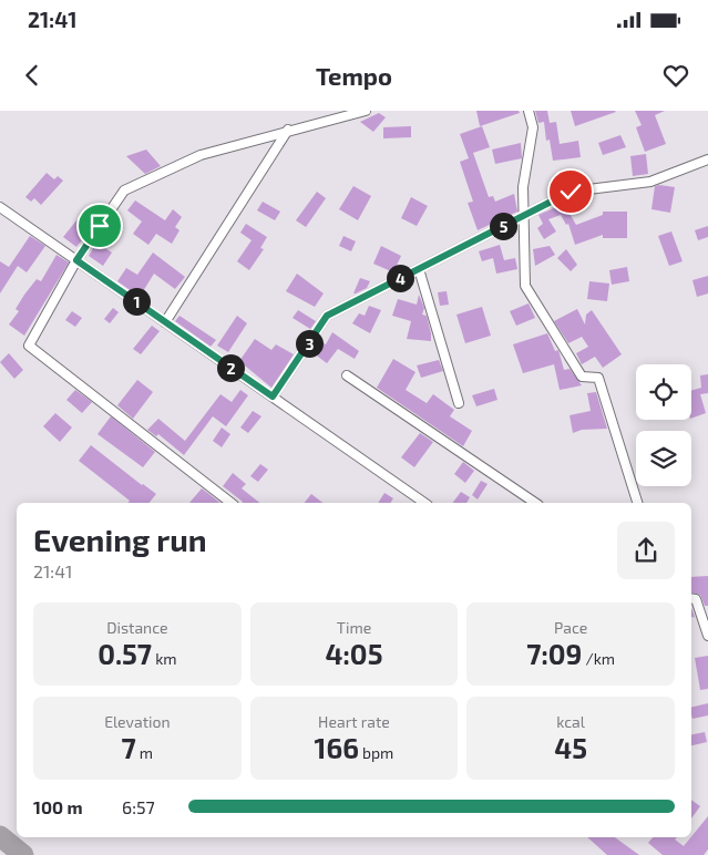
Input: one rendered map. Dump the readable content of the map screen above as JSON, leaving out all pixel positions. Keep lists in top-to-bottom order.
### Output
{
  "page": {
    "status": "21:41",
    "header": "Tempo",
    "pins": [
      "5",
      "4",
      "1",
      "3",
      "2"
    ],
    "heading": ["Evening run", "21:41"],
    "stats": [
      ["Distance", "0.57 km"],
      ["Time", "4:05"],
      ["Pace", "7:09 /km"],
      ["Elevation", "7 m"],
      ["Heart rate", "166 bpm"],
      ["kcal", "45"]
    ],
    "list": [
      {
        "name": "100 m",
        "note": "6:57"
      }
    ]
  }
}
